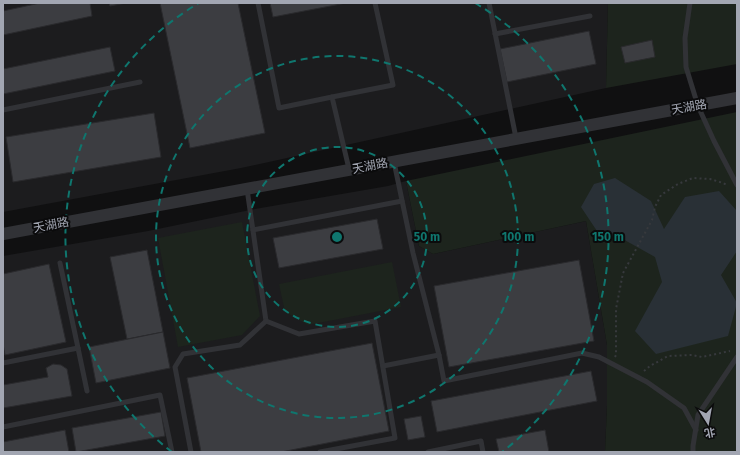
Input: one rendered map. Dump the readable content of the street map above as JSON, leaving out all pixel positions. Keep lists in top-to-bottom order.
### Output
{
  "streets": {
    "street": ["天湖路"]
  },
  "north": "bottom",
  "rings": ["50 m", "100 m", "150 m"]
}
